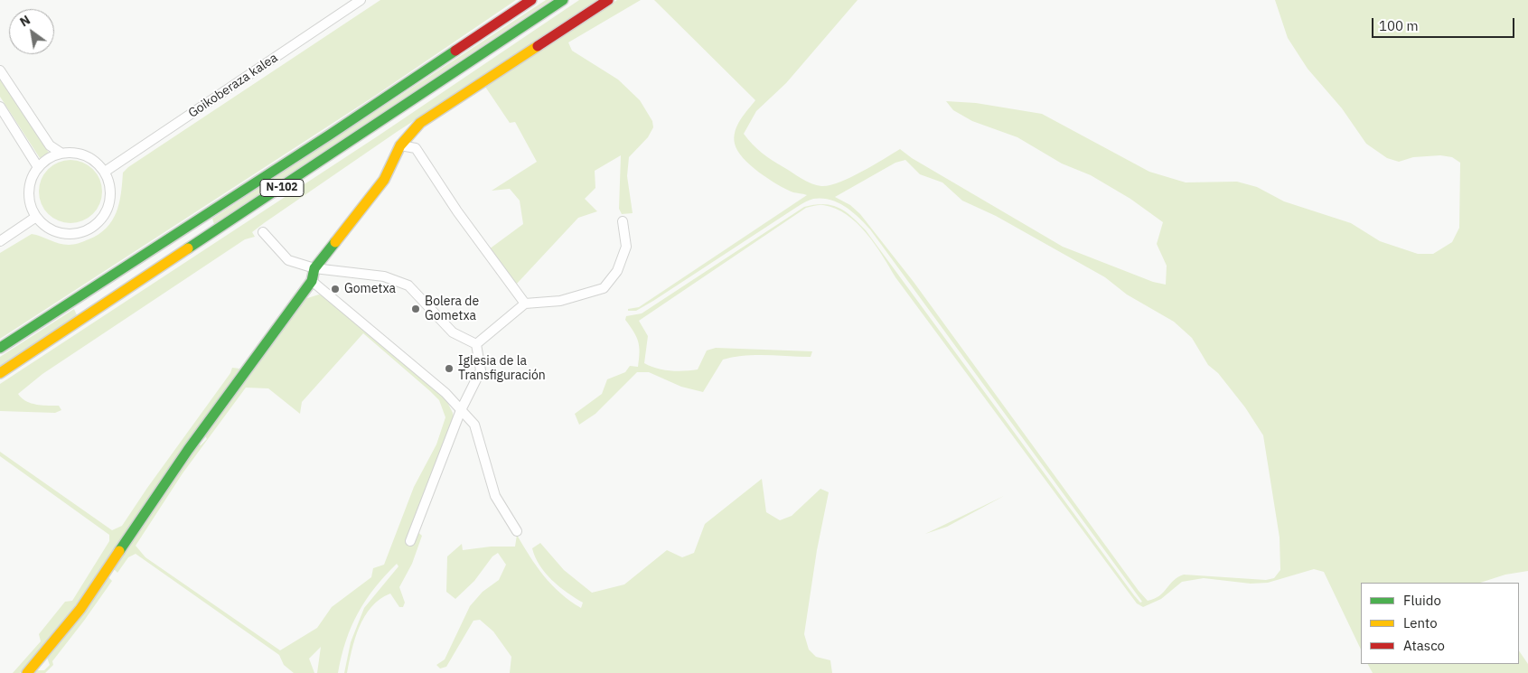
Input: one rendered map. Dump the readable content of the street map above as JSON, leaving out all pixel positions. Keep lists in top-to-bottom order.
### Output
{
  "streets": {
    "main road": ["N-102"],
    "street": ["Goikoberaza kalea"]
  },
  "places": ["Gometxa", "Bolera de Gometxa", "Iglesia de la Transfiguración"],
  "legend": ["Fluido", "Lento", "Atasco"],
  "scale_bar": "100 m",
  "north": "top left"
}
